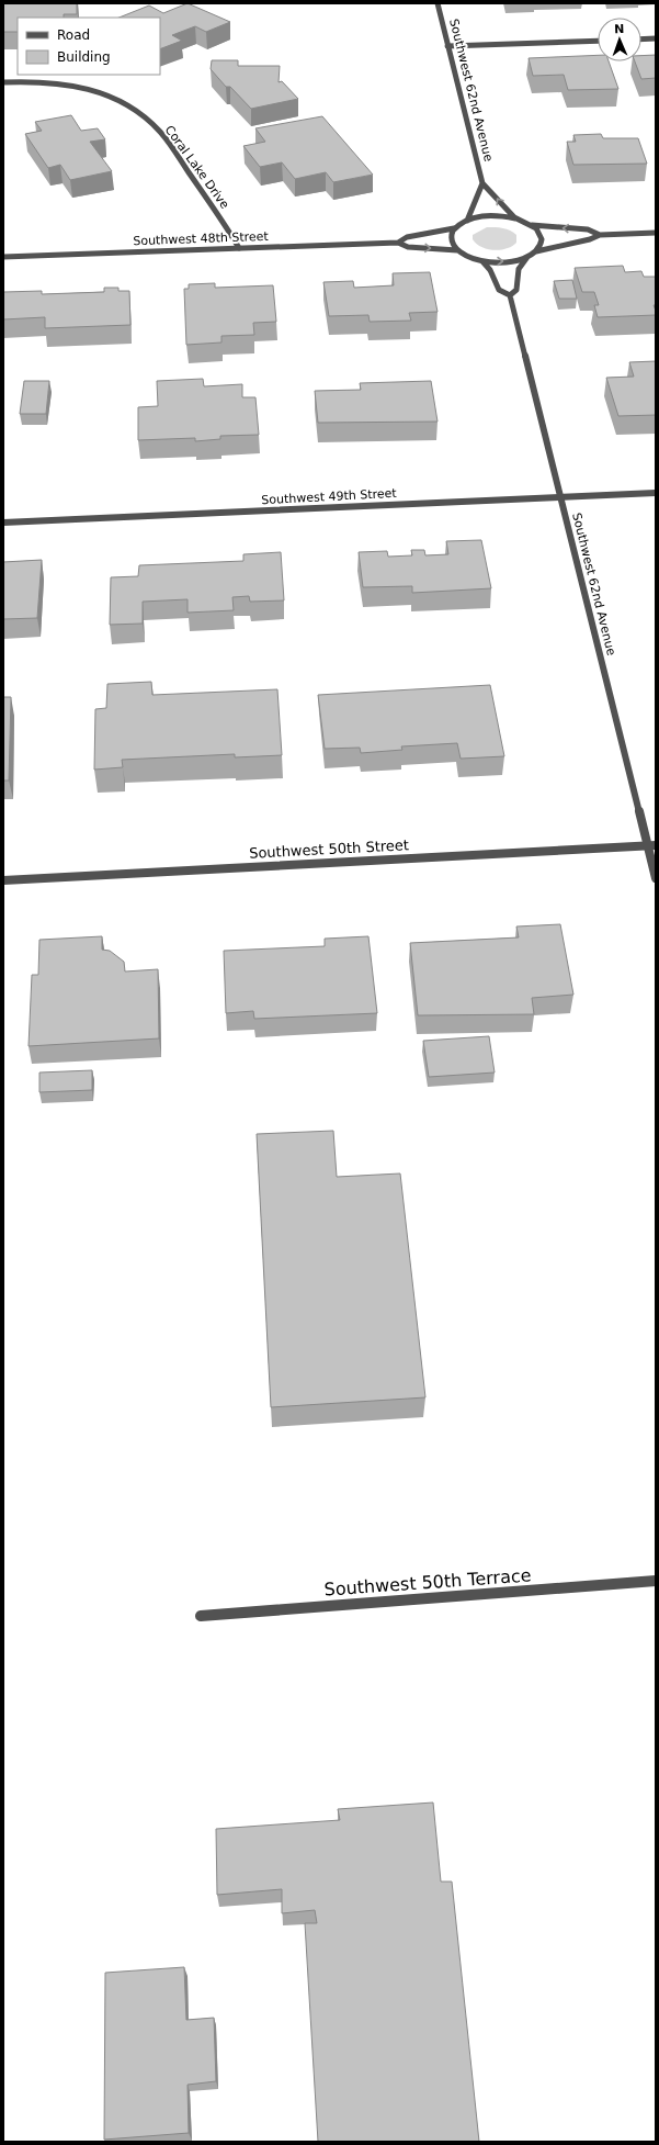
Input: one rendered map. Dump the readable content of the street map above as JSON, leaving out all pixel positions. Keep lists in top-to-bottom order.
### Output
{
  "streets": {
    "street": [
      "Southwest 62nd Avenue",
      "Coral Lake Drive",
      "Southwest 48th Street",
      "Southwest 49th Street",
      "Southwest 50th Street",
      "Southwest 50th Terrace"
    ]
  },
  "crossings": [
    ["Southwest 62nd Avenue", "Southwest 48th Street"],
    ["Southwest 62nd Avenue", "Southwest 49th Street"],
    ["Southwest 62nd Avenue", "Southwest 50th Street"],
    ["Coral Lake Drive", "Southwest 48th Street"]
  ],
  "legend": ["Road", "Building"],
  "north": "top"
}
